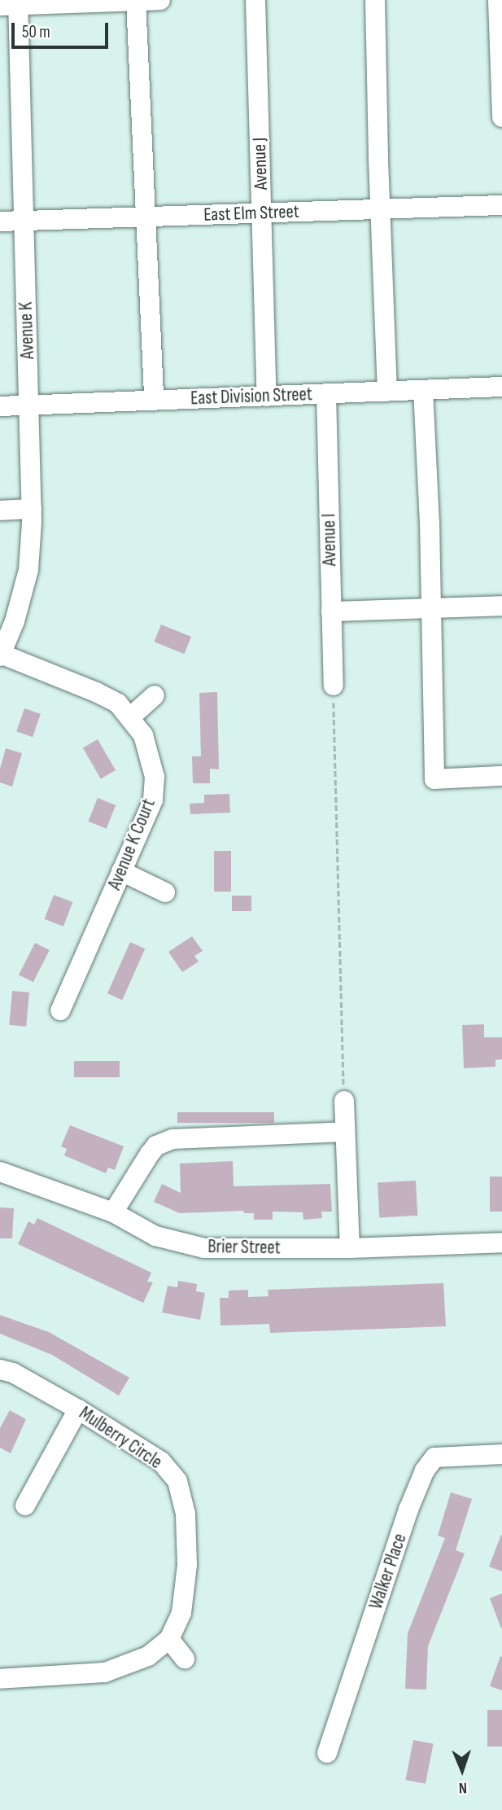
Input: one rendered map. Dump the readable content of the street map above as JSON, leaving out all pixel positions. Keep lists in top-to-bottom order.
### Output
{
  "streets": {
    "street": [
      "Avenue J",
      "East Elm Street",
      "Avenue K",
      "East Division Street",
      "Avenue I",
      "Avenue K Court",
      "Brier Street",
      "Mulberry Circle",
      "Walker Place"
    ]
  },
  "crossings": [
    ["Avenue J", "East Elm Street"],
    ["Avenue J", "East Division Street"],
    ["East Elm Street", "Avenue K"],
    ["Avenue K", "East Division Street"],
    ["Avenue K", "Avenue K Court"],
    ["East Division Street", "Avenue I"]
  ],
  "scale_bar": "50 m",
  "north": "bottom"
}
